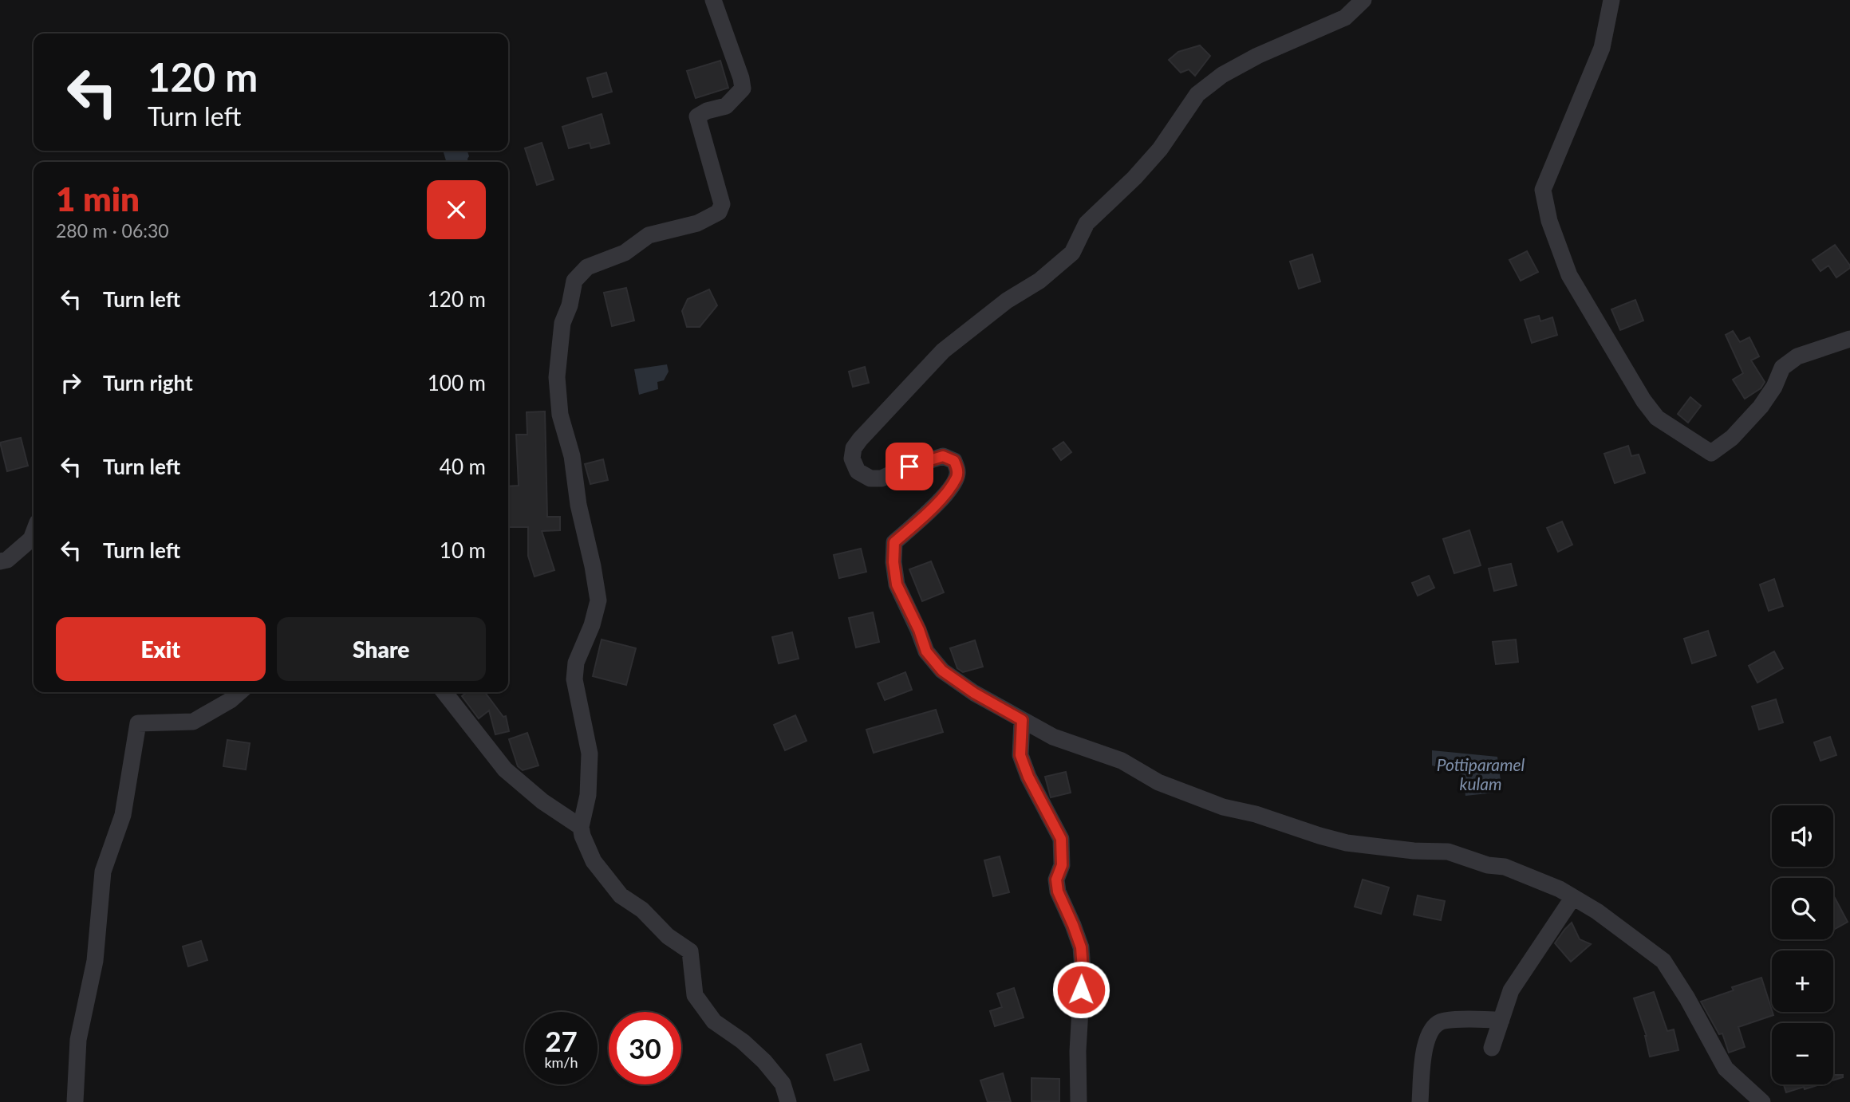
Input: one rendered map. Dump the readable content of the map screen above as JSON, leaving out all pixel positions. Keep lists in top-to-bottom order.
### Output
{
  "water": ["Pottiparamel kulam"],
  "page": {
    "turn": ["120 m", "Turn left"],
    "heading": ["1 min", "280 m · 06:30"],
    "list": [
      {
        "name": "Turn left",
        "value": "120 m"
      },
      {
        "name": "Turn right",
        "value": "100 m"
      },
      {
        "name": "Turn left",
        "value": "40 m"
      },
      {
        "name": "Turn left",
        "value": "10 m"
      }
    ],
    "buttons": ["Exit", "Share"],
    "map_buttons": ["+", "−"],
    "speed": "27 km/h",
    "limit": "30"
  }
}
